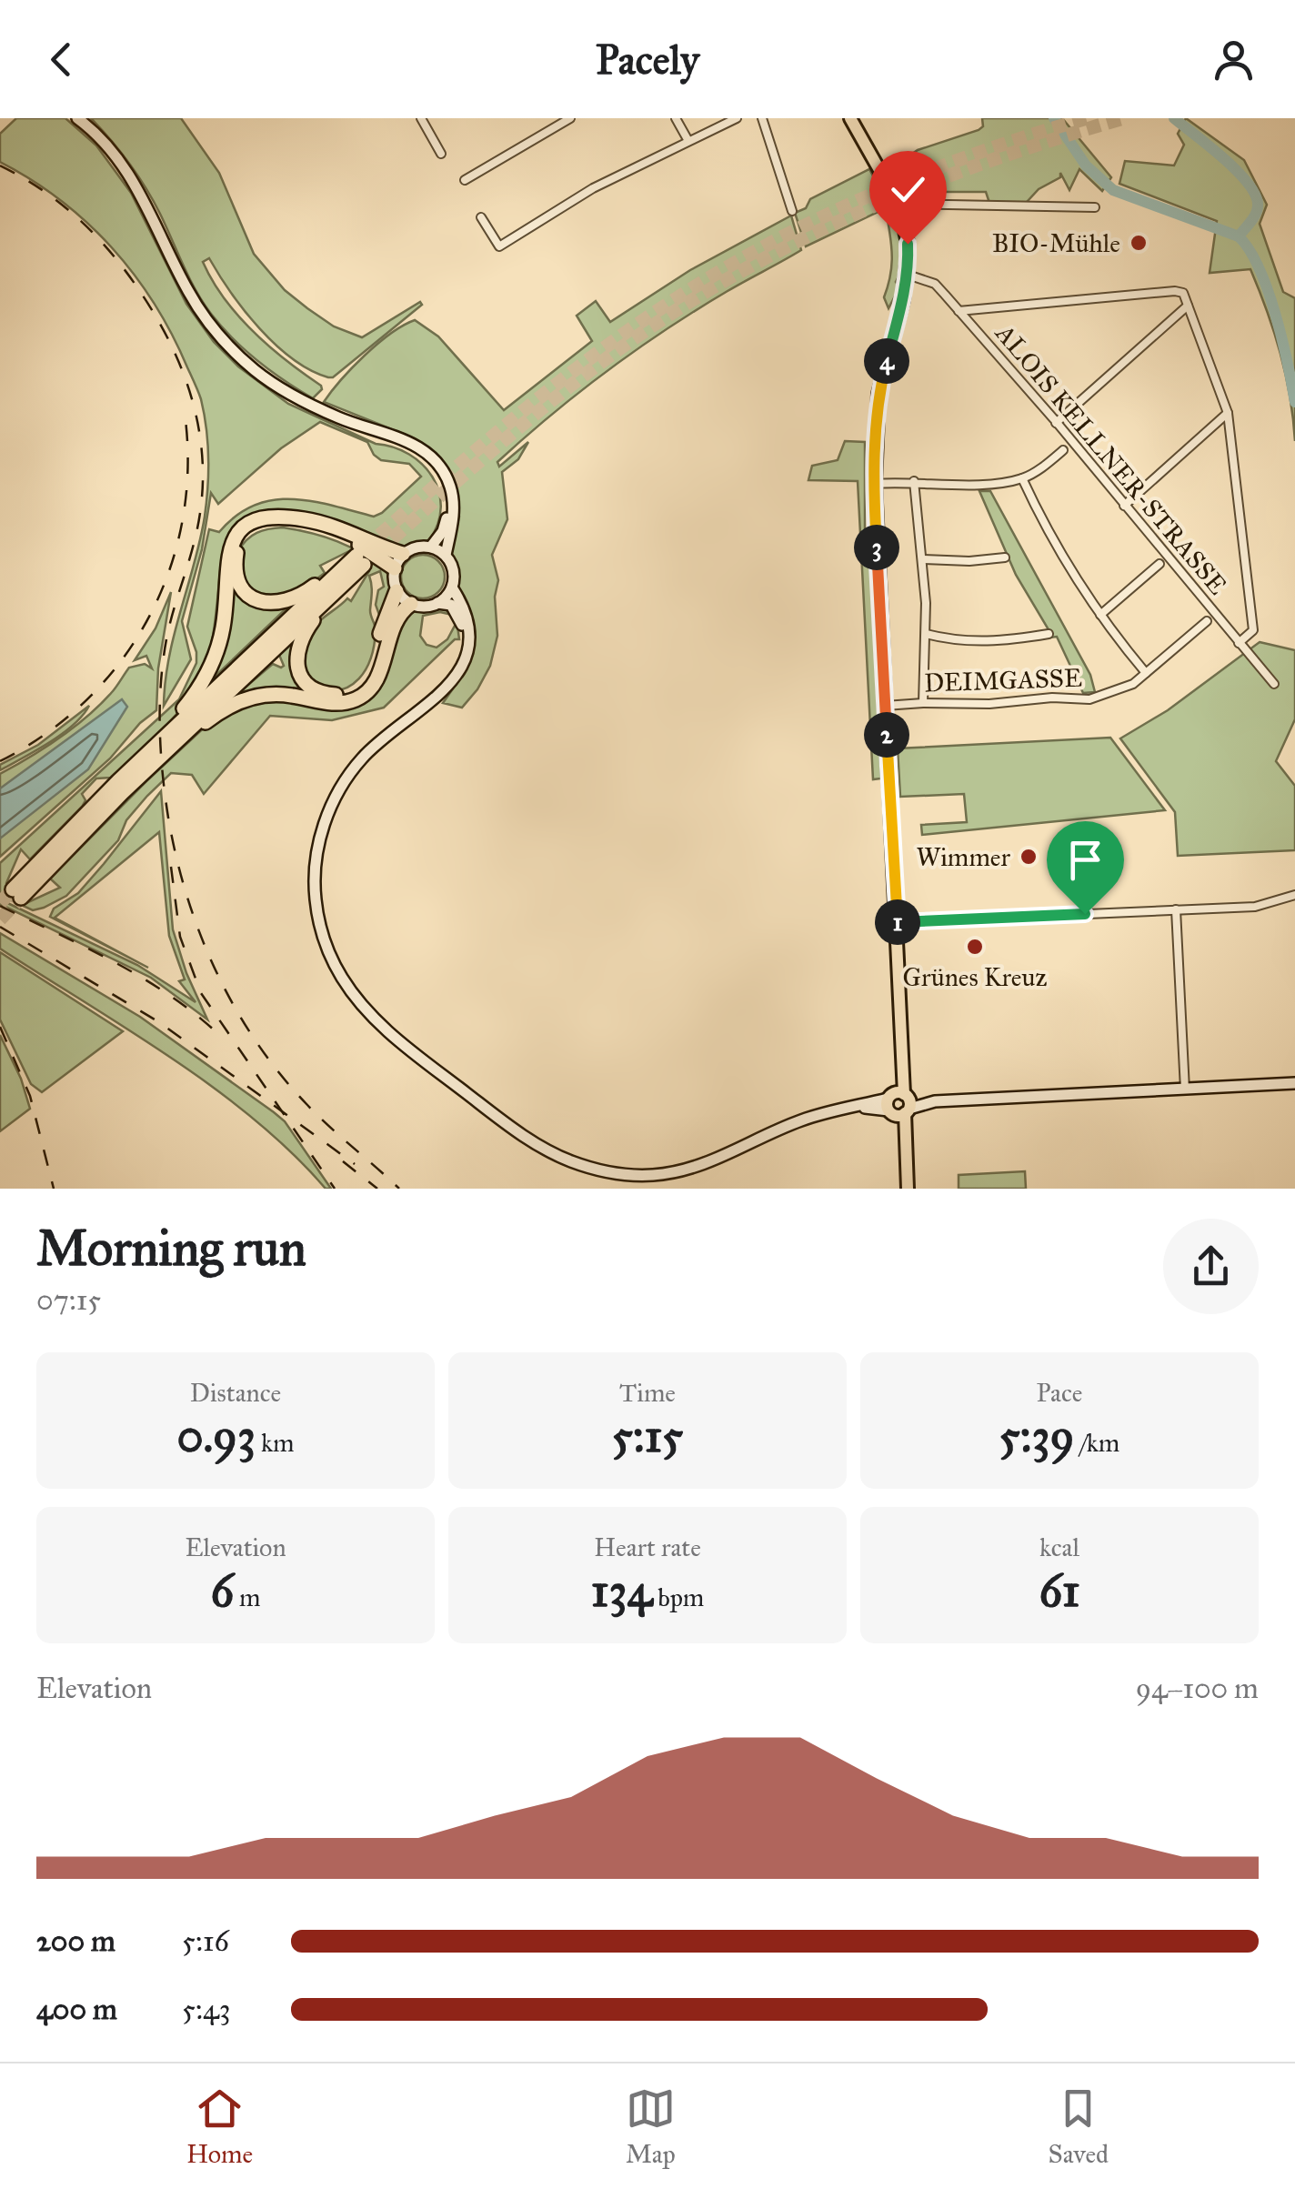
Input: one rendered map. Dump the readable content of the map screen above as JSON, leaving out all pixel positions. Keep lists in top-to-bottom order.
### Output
{
  "streets": {
    "street": ["ALOIS KELLNER-STRASSE", "DEIMGASSE"]
  },
  "places": ["BIO-Mühle", "Wimmer", "Grünes Kreuz"],
  "page": {
    "header": "Pacely",
    "pins": [
      "4",
      "3",
      "2",
      "1"
    ],
    "heading": ["Morning run", "07:15"],
    "stats": [
      ["Distance", "0.93 km"],
      ["Time", "5:15"],
      ["Pace", "5:39 /km"],
      ["Elevation", "6 m"],
      ["Heart rate", "134 bpm"],
      ["kcal", "61"]
    ],
    "chart": ["Elevation", "94–100 m"],
    "list": [
      {
        "name": "200 m",
        "note": "5:16"
      },
      {
        "name": "400 m",
        "note": "5:43"
      }
    ],
    "tabs": ["Home", "Map", "Saved"]
  }
}
